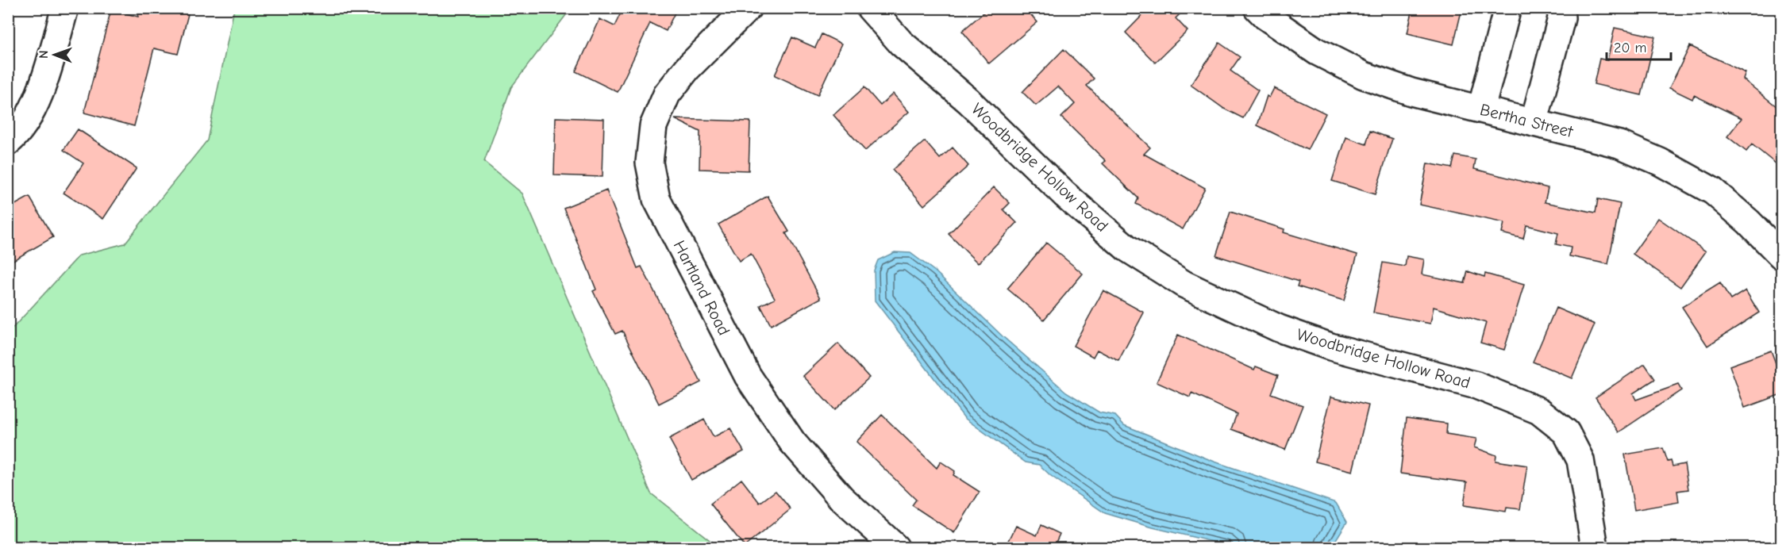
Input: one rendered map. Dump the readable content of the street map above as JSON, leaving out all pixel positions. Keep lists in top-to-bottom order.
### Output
{
  "streets": {
    "street": ["Bertha Street", "Woodbridge Hollow Road", "Hartland Road"]
  },
  "scale_bar": "20 m",
  "north": "left"
}
